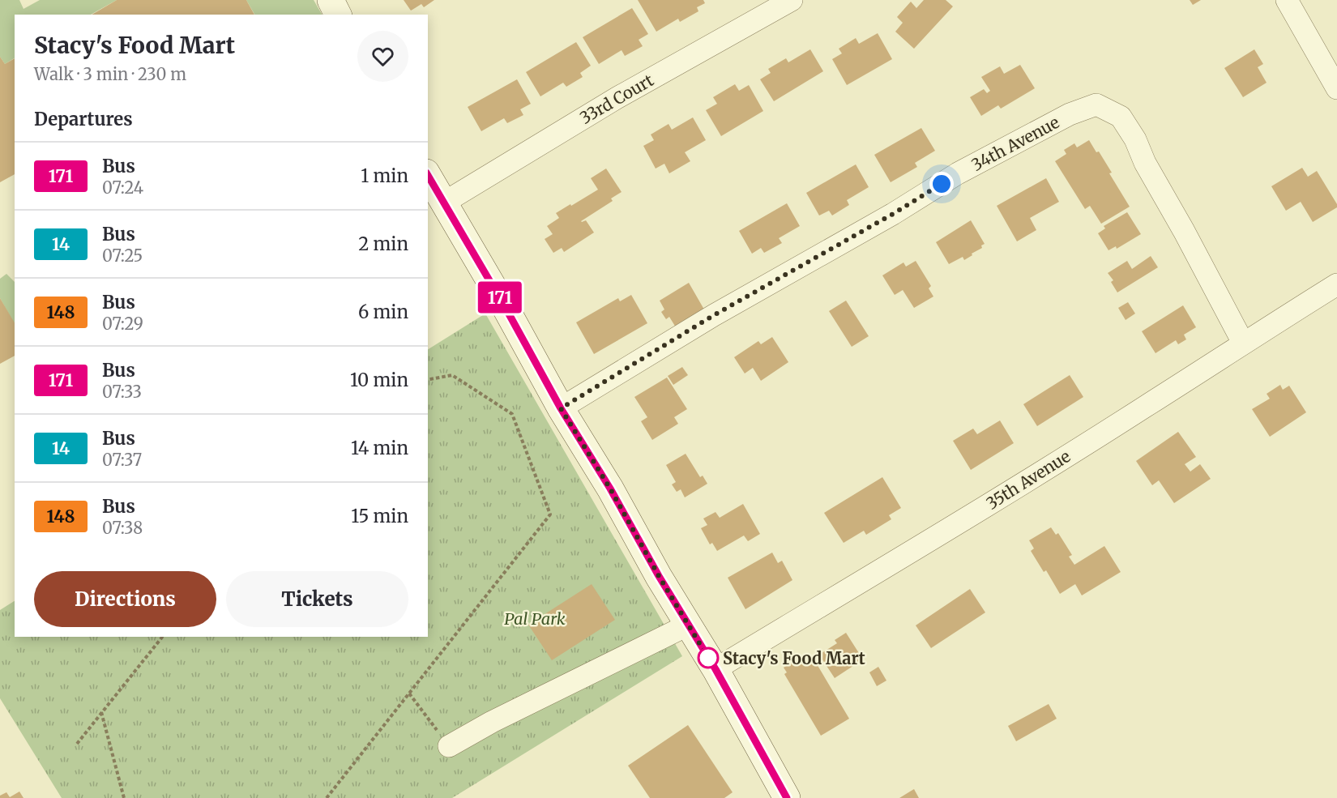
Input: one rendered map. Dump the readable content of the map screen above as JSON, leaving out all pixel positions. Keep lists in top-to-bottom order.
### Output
{
  "streets": {
    "street": ["33rd Court", "34th Avenue", "35th Avenue"]
  },
  "crossings": [
    ["34th Avenue", "35th Avenue"]
  ],
  "parks": ["Pal Park"],
  "places": ["Stacy's Food Mart"],
  "lines": ["bus line 171"],
  "page": {
    "on_map": "171",
    "heading": [
      ["Stacy's Food Mart", "Walk · 3 min · 230 m"],
      "Departures"
    ],
    "list": [
      {
        "mark": "171",
        "name": "Bus",
        "note": "07:24",
        "value": "1 min"
      },
      {
        "mark": "14",
        "name": "Bus",
        "note": "07:25",
        "value": "2 min"
      },
      {
        "mark": "148",
        "name": "Bus",
        "note": "07:29",
        "value": "6 min"
      },
      {
        "mark": "171",
        "name": "Bus",
        "note": "07:33",
        "value": "10 min"
      },
      {
        "mark": "14",
        "name": "Bus",
        "note": "07:37",
        "value": "14 min"
      },
      {
        "mark": "148",
        "name": "Bus",
        "note": "07:38",
        "value": "15 min"
      }
    ],
    "buttons": ["Directions", "Tickets"]
  }
}
